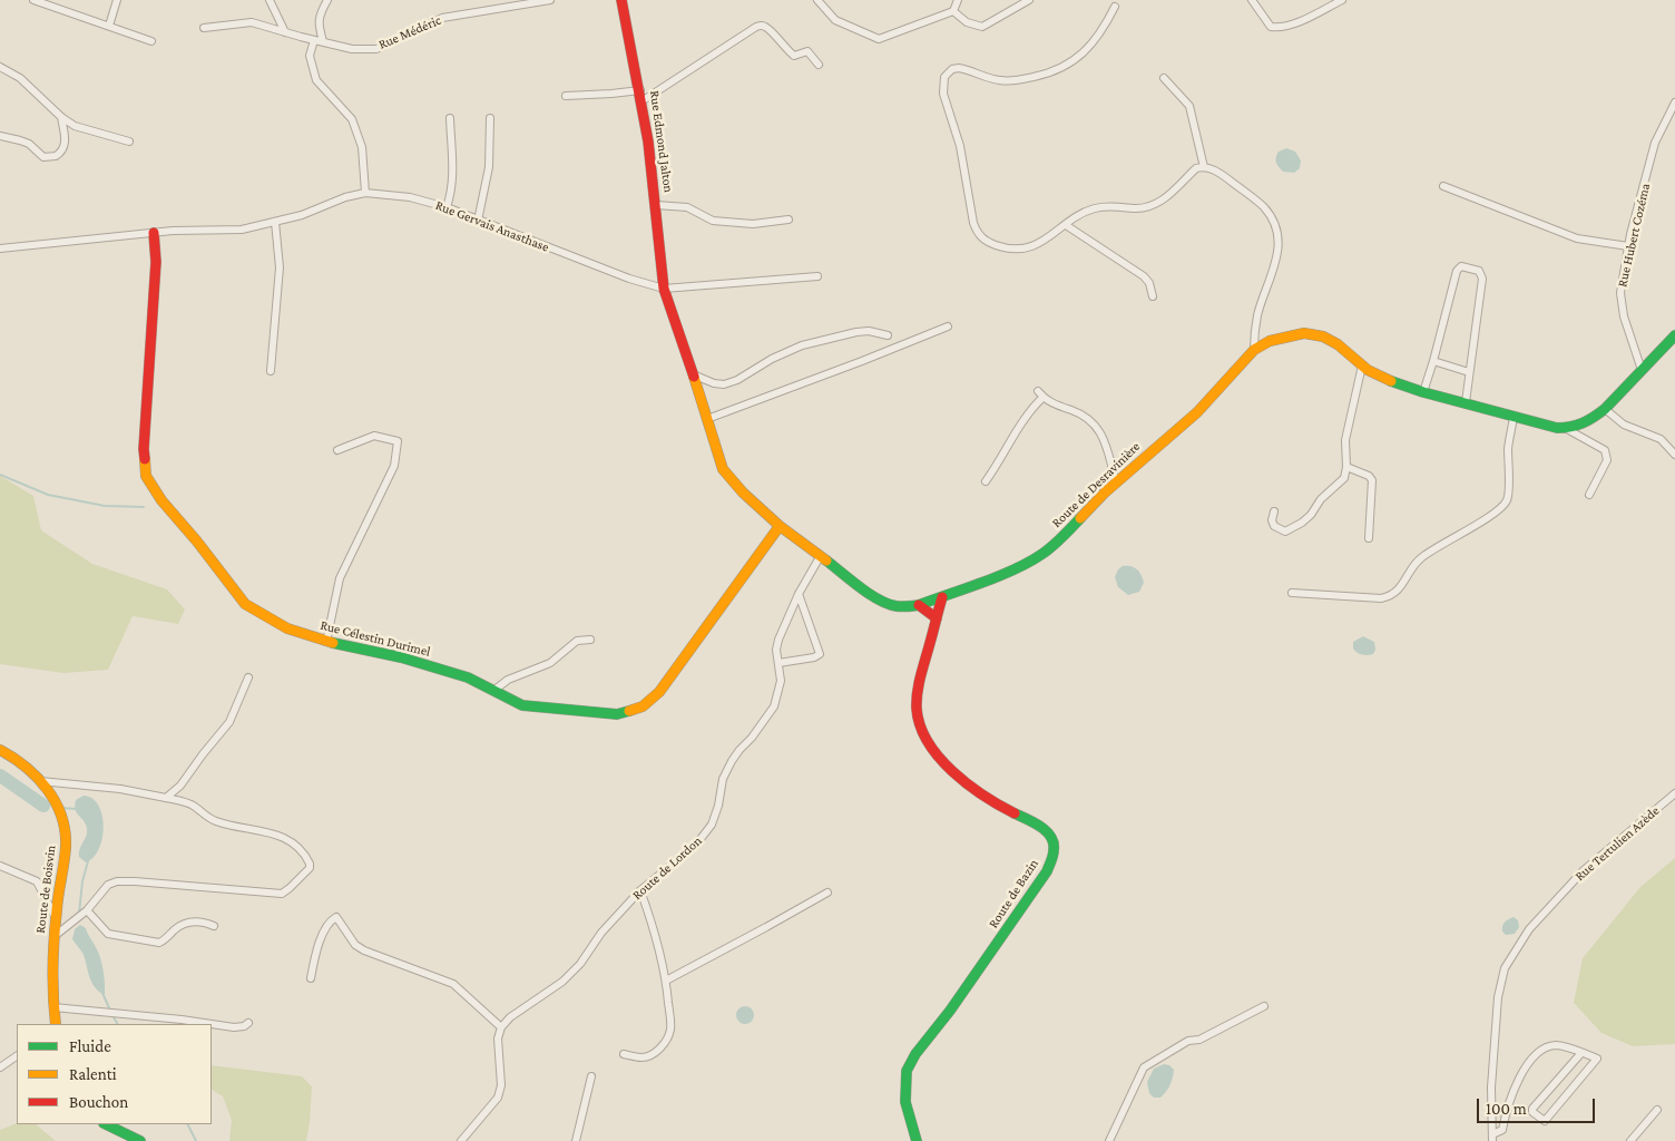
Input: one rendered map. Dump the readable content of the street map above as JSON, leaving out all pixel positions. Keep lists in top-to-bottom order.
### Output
{
  "streets": {
    "street": [
      "Rue Médéric",
      "Rue Edmond Jalton",
      "Rue Gervais Anasthase",
      "Rue Hubert Cozéma",
      "Route de Desravinière",
      "Rue Célestin Durimel",
      "Rue Tertulien Azède",
      "Route de Lordon",
      "Route de Boisvin",
      "Route de Bazin"
    ]
  },
  "crossings": [
    ["Rue Edmond Jalton", "Rue Gervais Anasthase"],
    ["Rue Edmond Jalton", "Route de Desravinière"],
    ["Rue Gervais Anasthase", "Route de Desravinière"],
    ["Rue Gervais Anasthase", "Rue Célestin Durimel"],
    ["Route de Desravinière", "Rue Célestin Durimel"],
    ["Route de Desravinière", "Route de Lordon"],
    ["Route de Desravinière", "Route de Bazin"]
  ],
  "legend": ["Fluide", "Ralenti", "Bouchon"],
  "scale_bar": "100 m"
}
